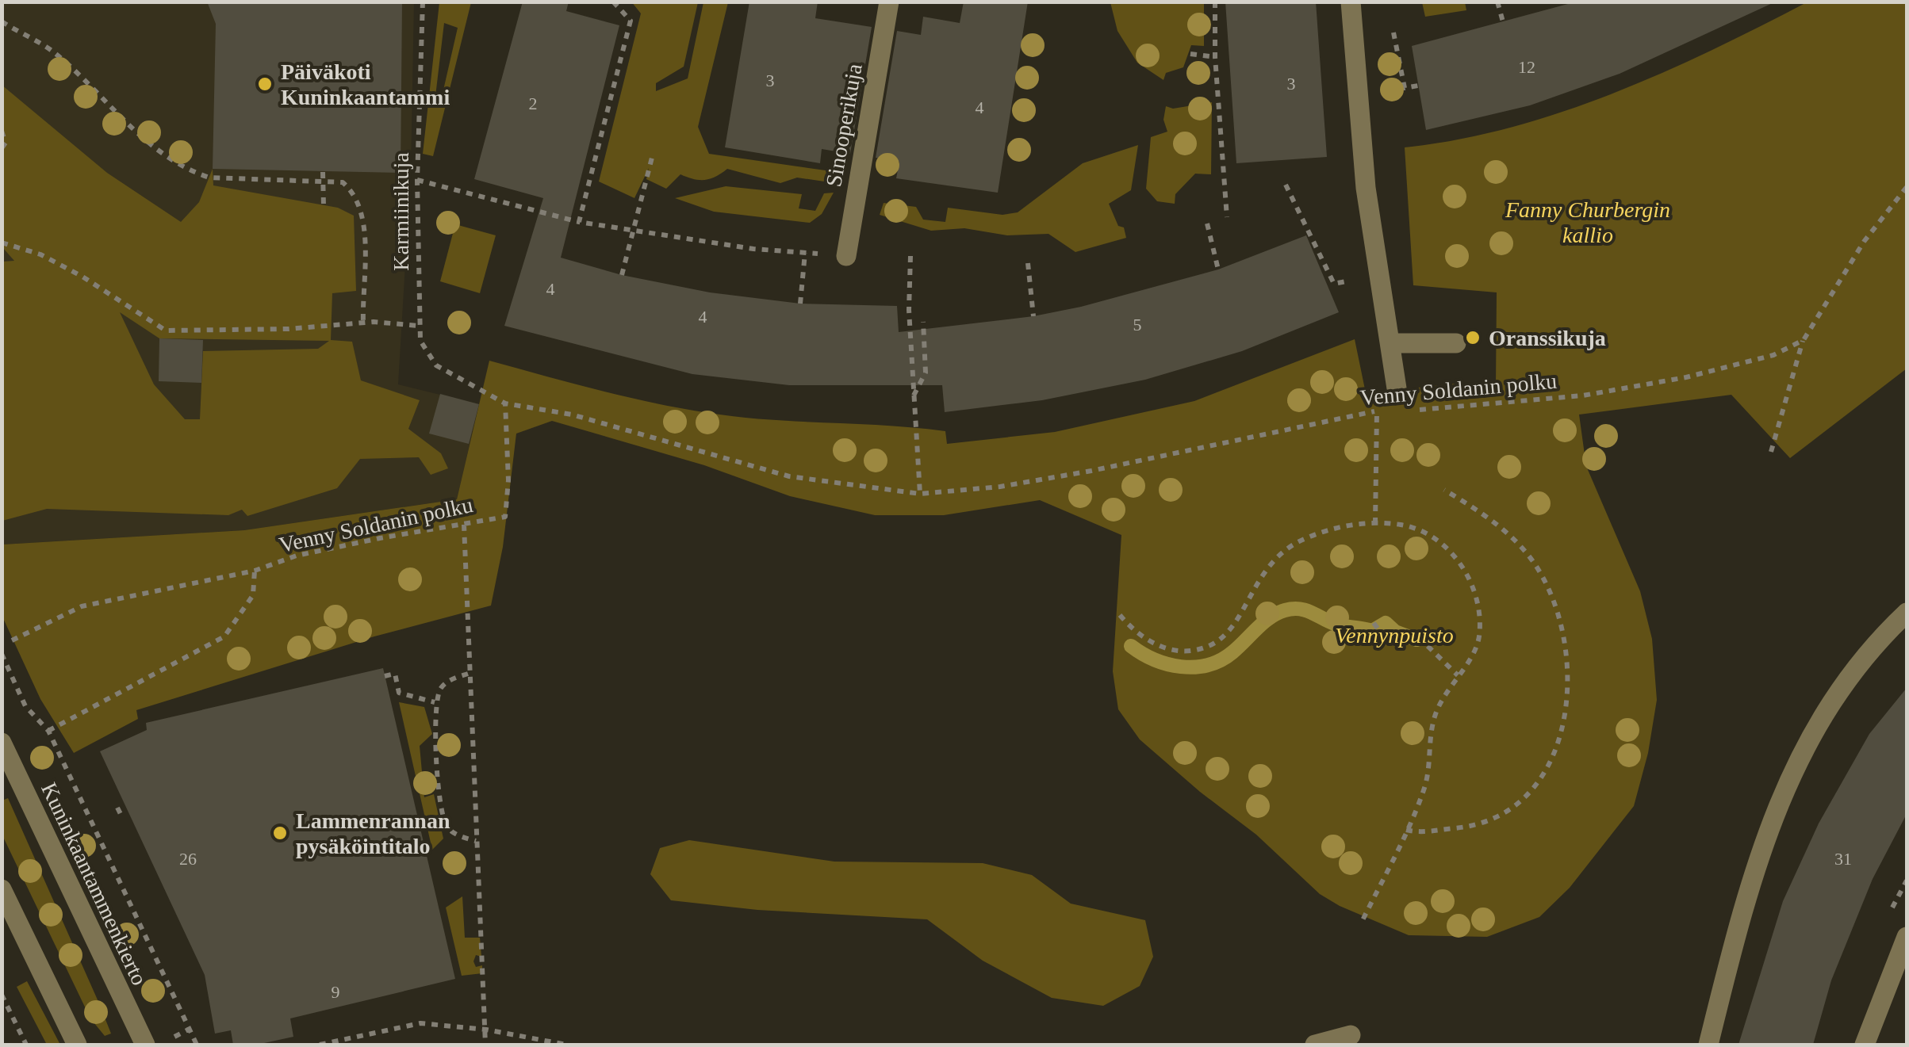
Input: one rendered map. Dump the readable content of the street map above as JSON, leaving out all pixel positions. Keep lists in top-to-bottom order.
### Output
{
  "streets": {
    "street": ["Sinooperikuja", "Kuninkaantammenkierto"],
    "path": ["Karmiinikuja", "Venny Soldanin polku"]
  },
  "crossings": [
    ["Karmiinikuja", "Venny Soldanin polku"]
  ],
  "parks": ["Fanny Churbergin kallio", "Vennynpuisto"],
  "places": ["Päiväkoti Kuninkaantammi", "Oranssikuja", "Lammenrannan pysäköintitalo"],
  "house_numbers": [
    "12",
    "3",
    "3",
    "2",
    "4",
    "4",
    "4",
    "5",
    "26",
    "31",
    "9"
  ]
}
